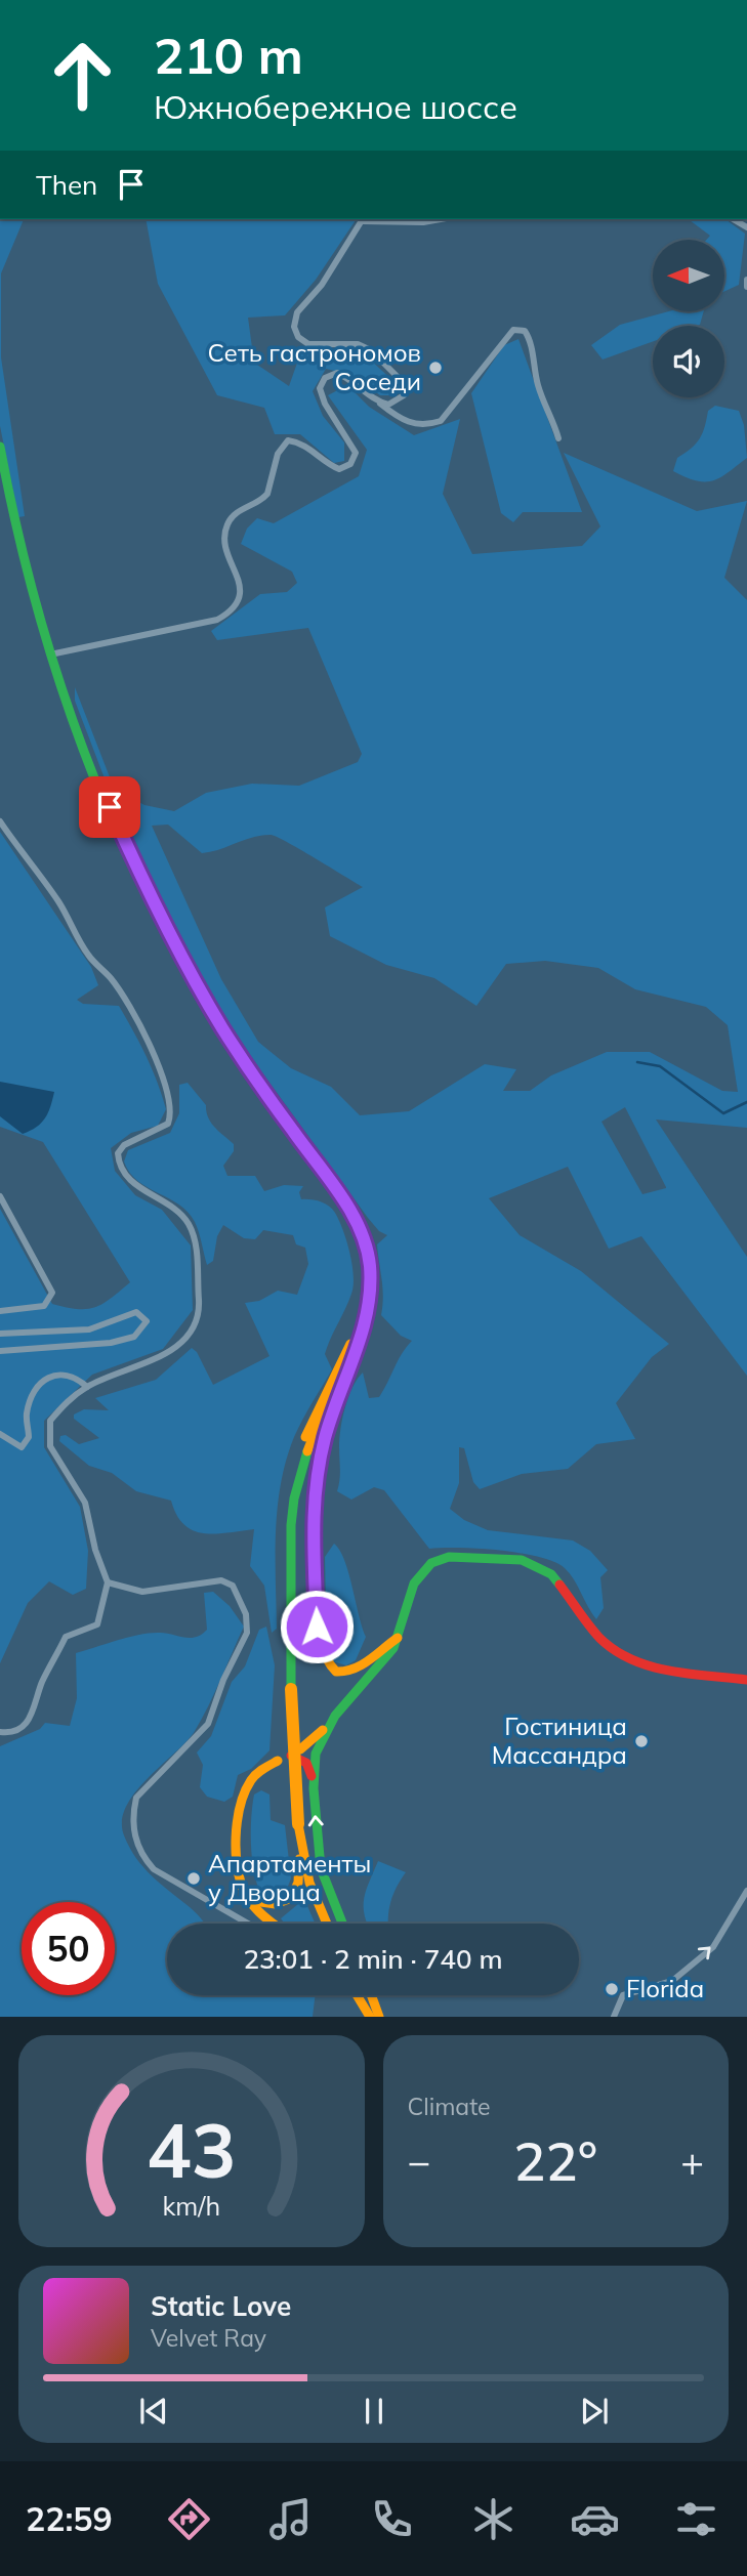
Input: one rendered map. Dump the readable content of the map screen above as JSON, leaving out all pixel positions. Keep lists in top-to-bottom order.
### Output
{
  "places": [
    "Сеть гастрономов Соседи",
    "Гостиница Массандра",
    "Апартаменты у Дворца",
    "Florida"
  ],
  "north": "left",
  "page": {
    "turn": ["210 m", "Южнобережное шоссе"],
    "then": "Then",
    "limit": "50",
    "trip": "23:01 · 2 min · 740 m",
    "tile": "Climate",
    "heat": ["−", "22°", "+"],
    "song": ["Static Love", "Velvet Ray"],
    "tabs": "22:59",
    "gauge": ["43", "km/h"]
  }
}
